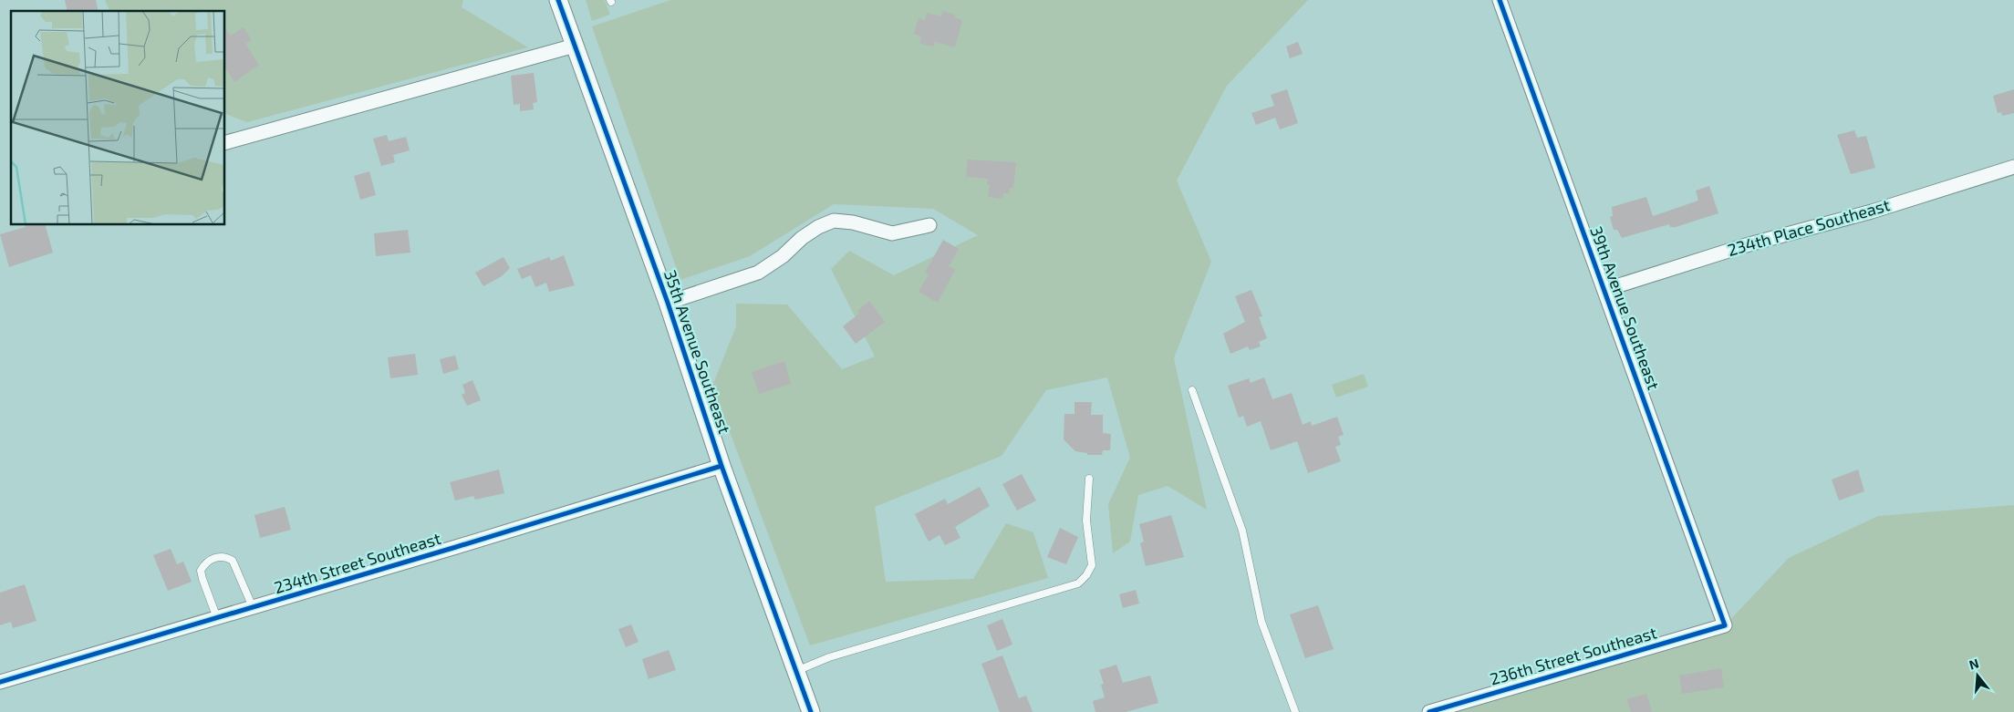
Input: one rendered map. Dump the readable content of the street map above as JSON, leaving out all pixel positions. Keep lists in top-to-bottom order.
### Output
{
  "streets": {
    "street": [
      "234th Place Southeast",
      "39th Avenue Southeast",
      "35th Avenue Southeast",
      "234th Street Southeast",
      "236th Street Southeast"
    ]
  },
  "crossings": [
    ["234th Place Southeast", "39th Avenue Southeast"],
    ["39th Avenue Southeast", "236th Street Southeast"],
    ["35th Avenue Southeast", "234th Street Southeast"]
  ],
  "north": "top"
}
